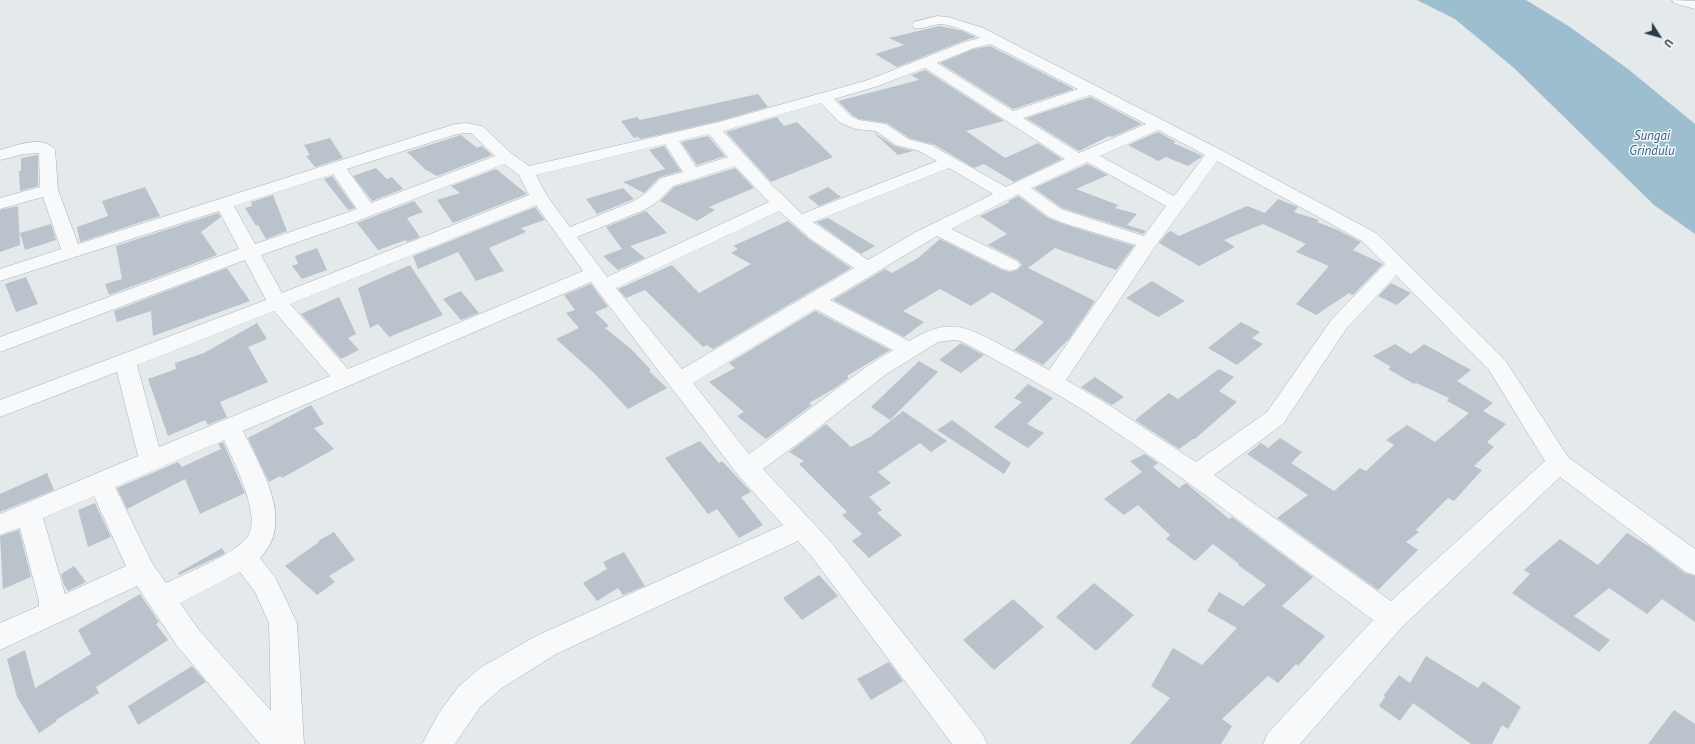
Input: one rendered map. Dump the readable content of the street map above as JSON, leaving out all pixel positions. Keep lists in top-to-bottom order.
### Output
{
  "water": ["Sungai Grindulu"],
  "north": "bottom right"
}
